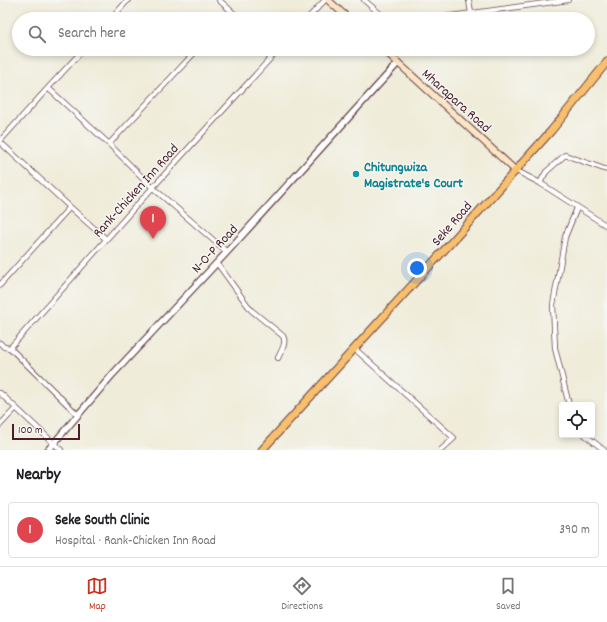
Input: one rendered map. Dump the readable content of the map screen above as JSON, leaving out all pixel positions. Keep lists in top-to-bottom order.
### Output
{
  "streets": {
    "main road": ["Mharapara Road", "Seke Road"],
    "street": ["Rank-Chicken Inn Road", "N-O-P Road"]
  },
  "crossings": [
    ["Mharapara Road", "Seke Road"],
    ["Mharapara Road", "N-O-P Road"]
  ],
  "places": ["Chitungwiza Magistrate's Court"],
  "scale_bar": "100 m",
  "page": {
    "search": "Search here",
    "pins": "1",
    "scale": "100 m",
    "heading": "Nearby",
    "list": [
      {
        "mark": "1",
        "name": "Seke South Clinic",
        "note": "Hospital · Rank-Chicken Inn Road",
        "value": "390 m"
      }
    ],
    "nav": ["Map", "Directions", "Saved"]
  }
}
